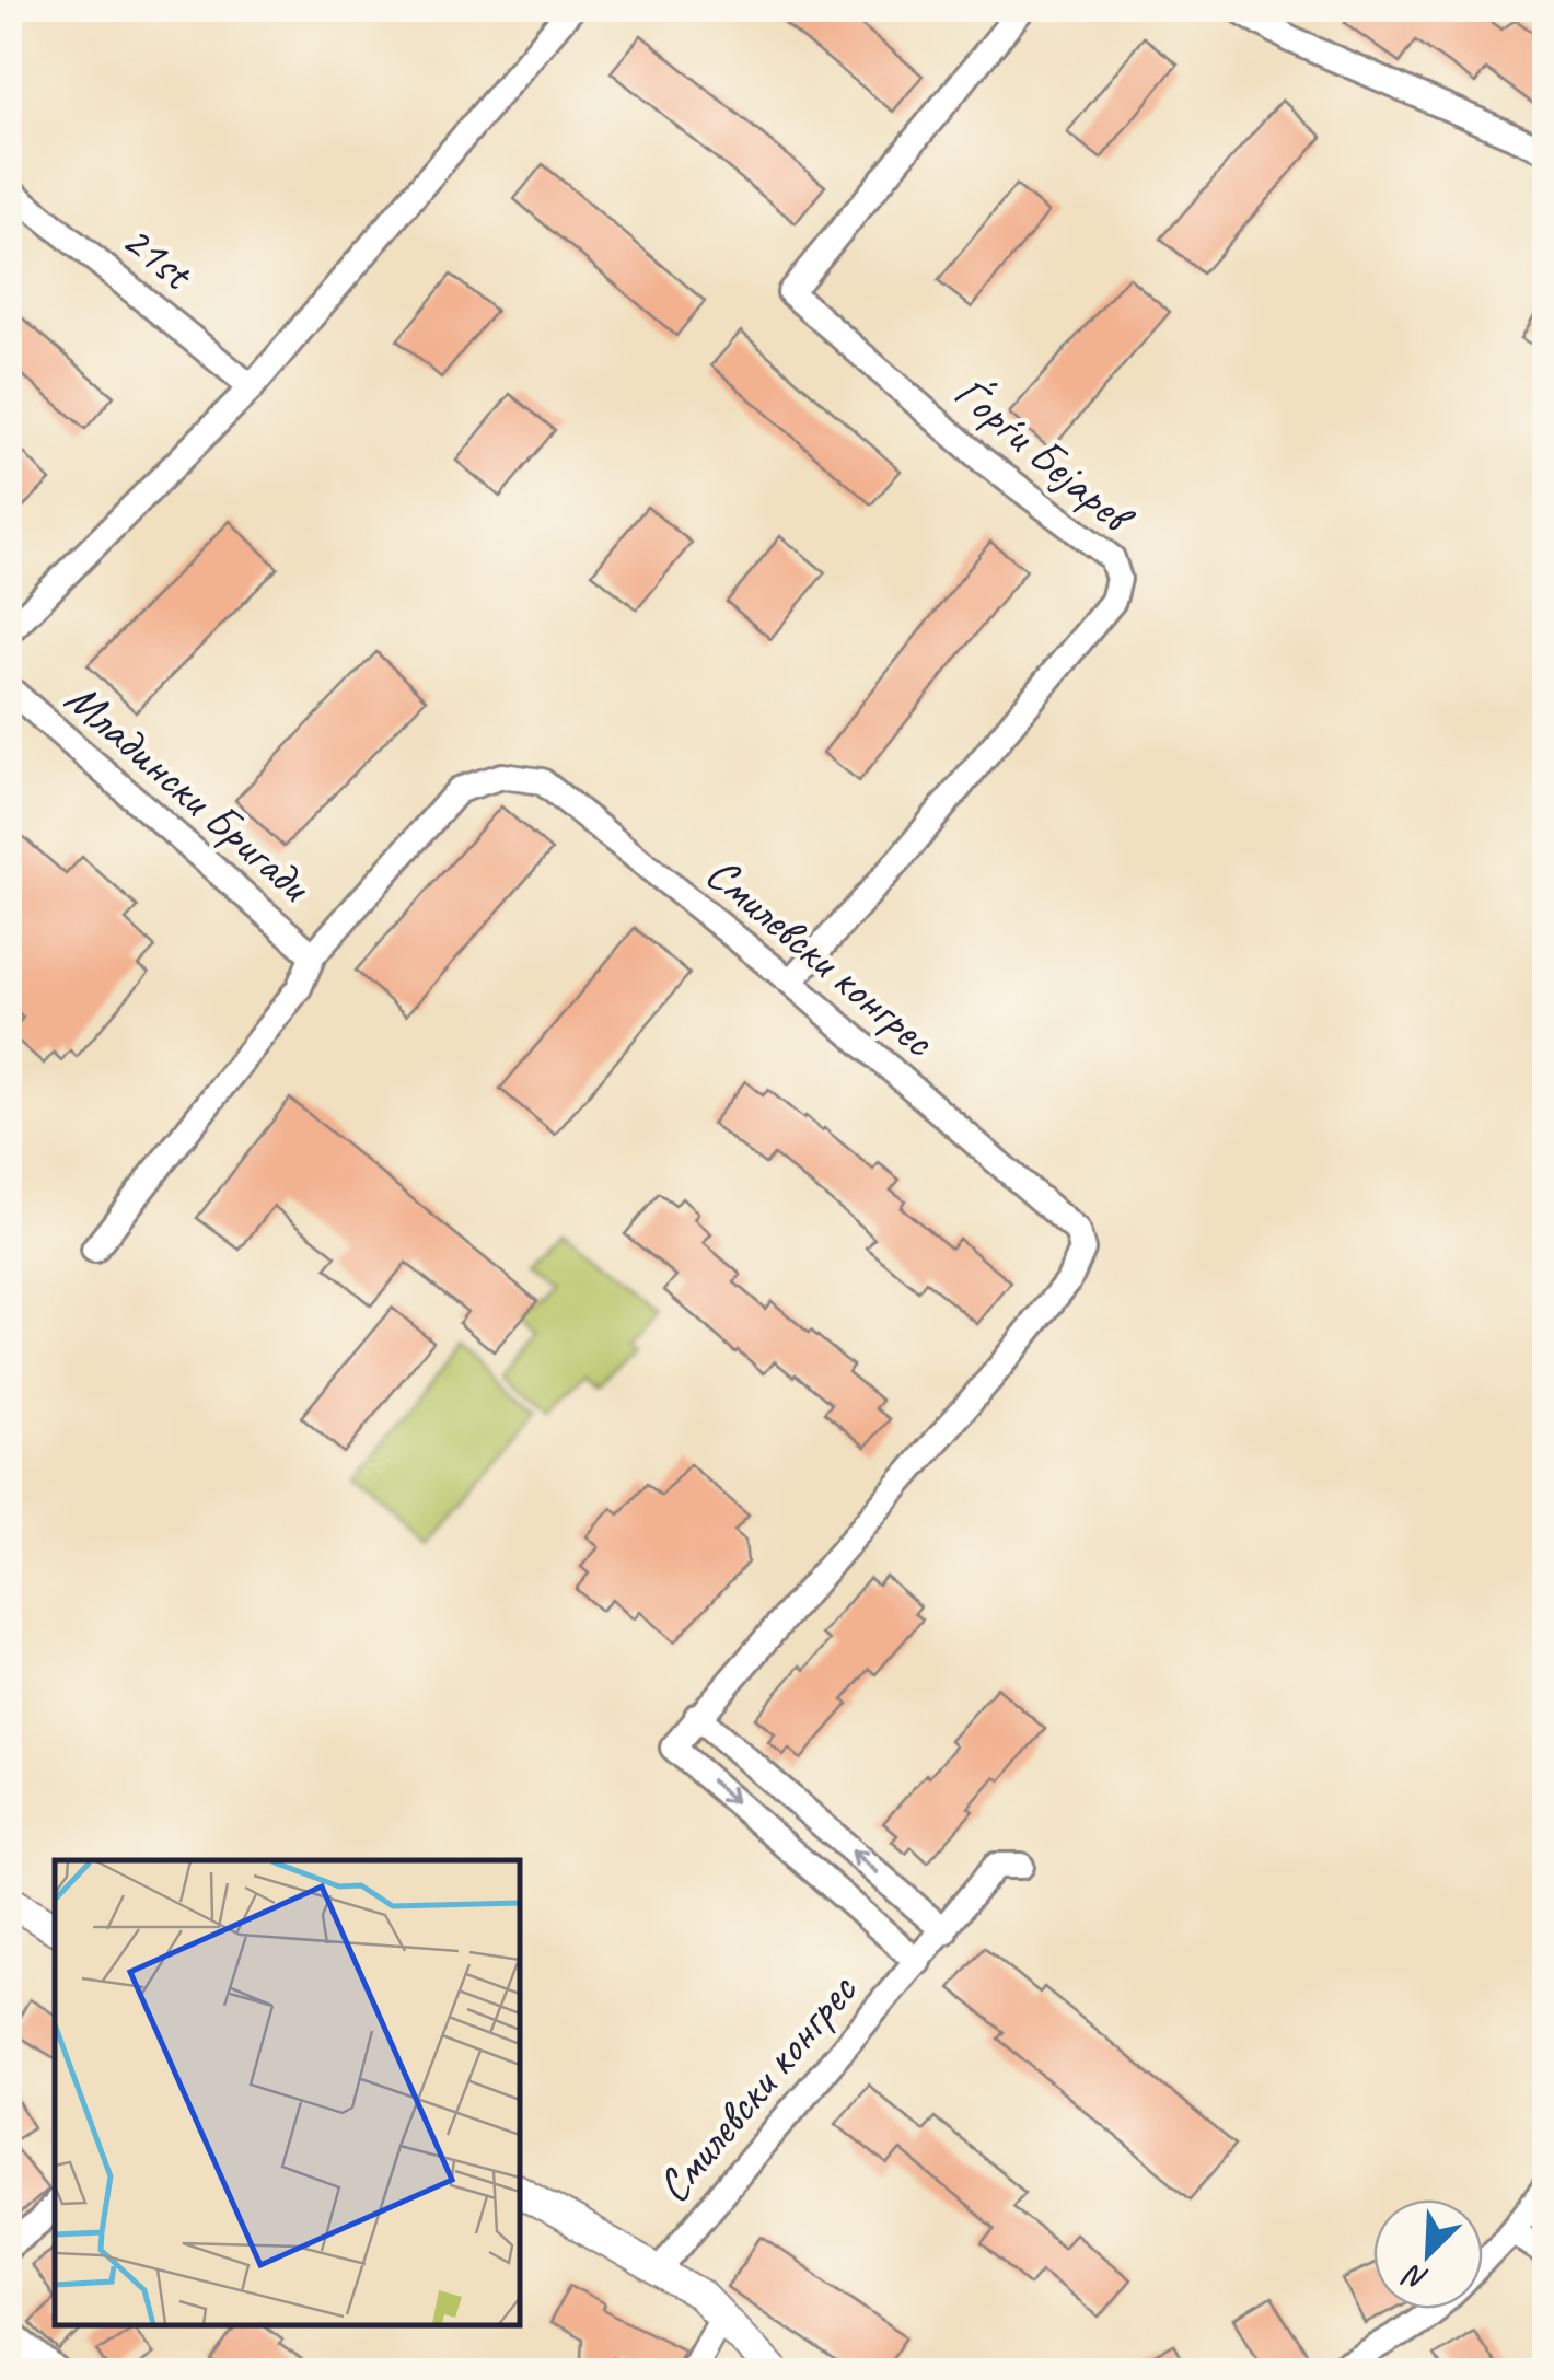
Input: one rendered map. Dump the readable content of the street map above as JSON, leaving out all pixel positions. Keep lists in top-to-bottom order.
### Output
{
  "streets": {
    "street": [
      "21st",
      "Ѓорѓи Бејарев",
      "Младински Бригади",
      "Смилевски конгрес"
    ]
  },
  "crossings": [
    ["Ѓорѓи Бејарев", "Смилевски конгрес"],
    ["Младински Бригади", "Смилевски конгрес"]
  ],
  "north": "bottom left"
}
